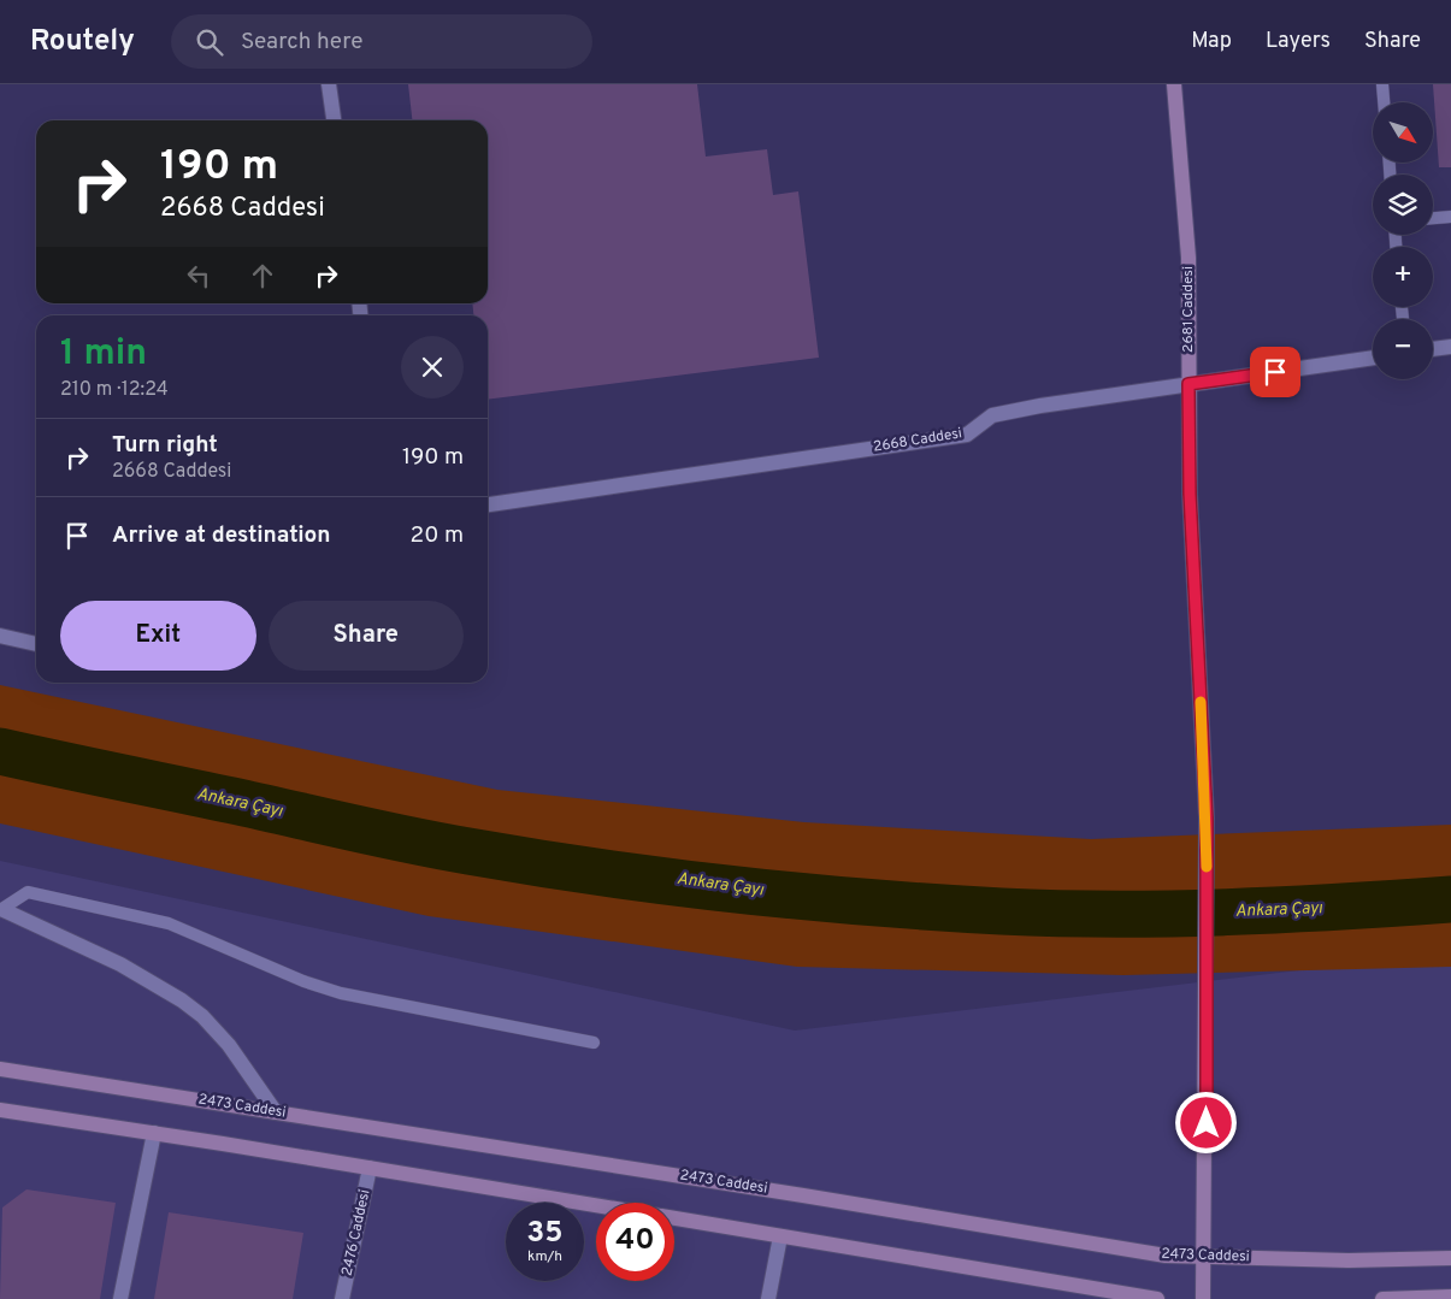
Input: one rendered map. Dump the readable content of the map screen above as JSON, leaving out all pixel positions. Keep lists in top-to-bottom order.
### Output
{
  "streets": {
    "street": [
      "2681 Caddesi",
      "2668 Caddesi",
      "2473 Caddesi",
      "2476 Caddesi"
    ]
  },
  "crossings": [
    ["2681 Caddesi", "2668 Caddesi"],
    ["2681 Caddesi", "2473 Caddesi"]
  ],
  "water": ["Ankara Çayı"],
  "north": "bottom right",
  "page": {
    "header": "Routely",
    "search": "Search here",
    "nav": ["Map", "Layers", "Share"],
    "map_buttons": ["+", "−"],
    "turn": ["190 m", "2668 Caddesi"],
    "heading": ["1 min", "210 m · 12:24"],
    "list": [
      {
        "name": "Turn right",
        "note": "2668 Caddesi",
        "value": "190 m"
      },
      {
        "name": "Arrive at destination",
        "value": "20 m"
      }
    ],
    "buttons": ["Exit", "Share"],
    "speed": "35 km/h",
    "limit": "40"
  }
}
